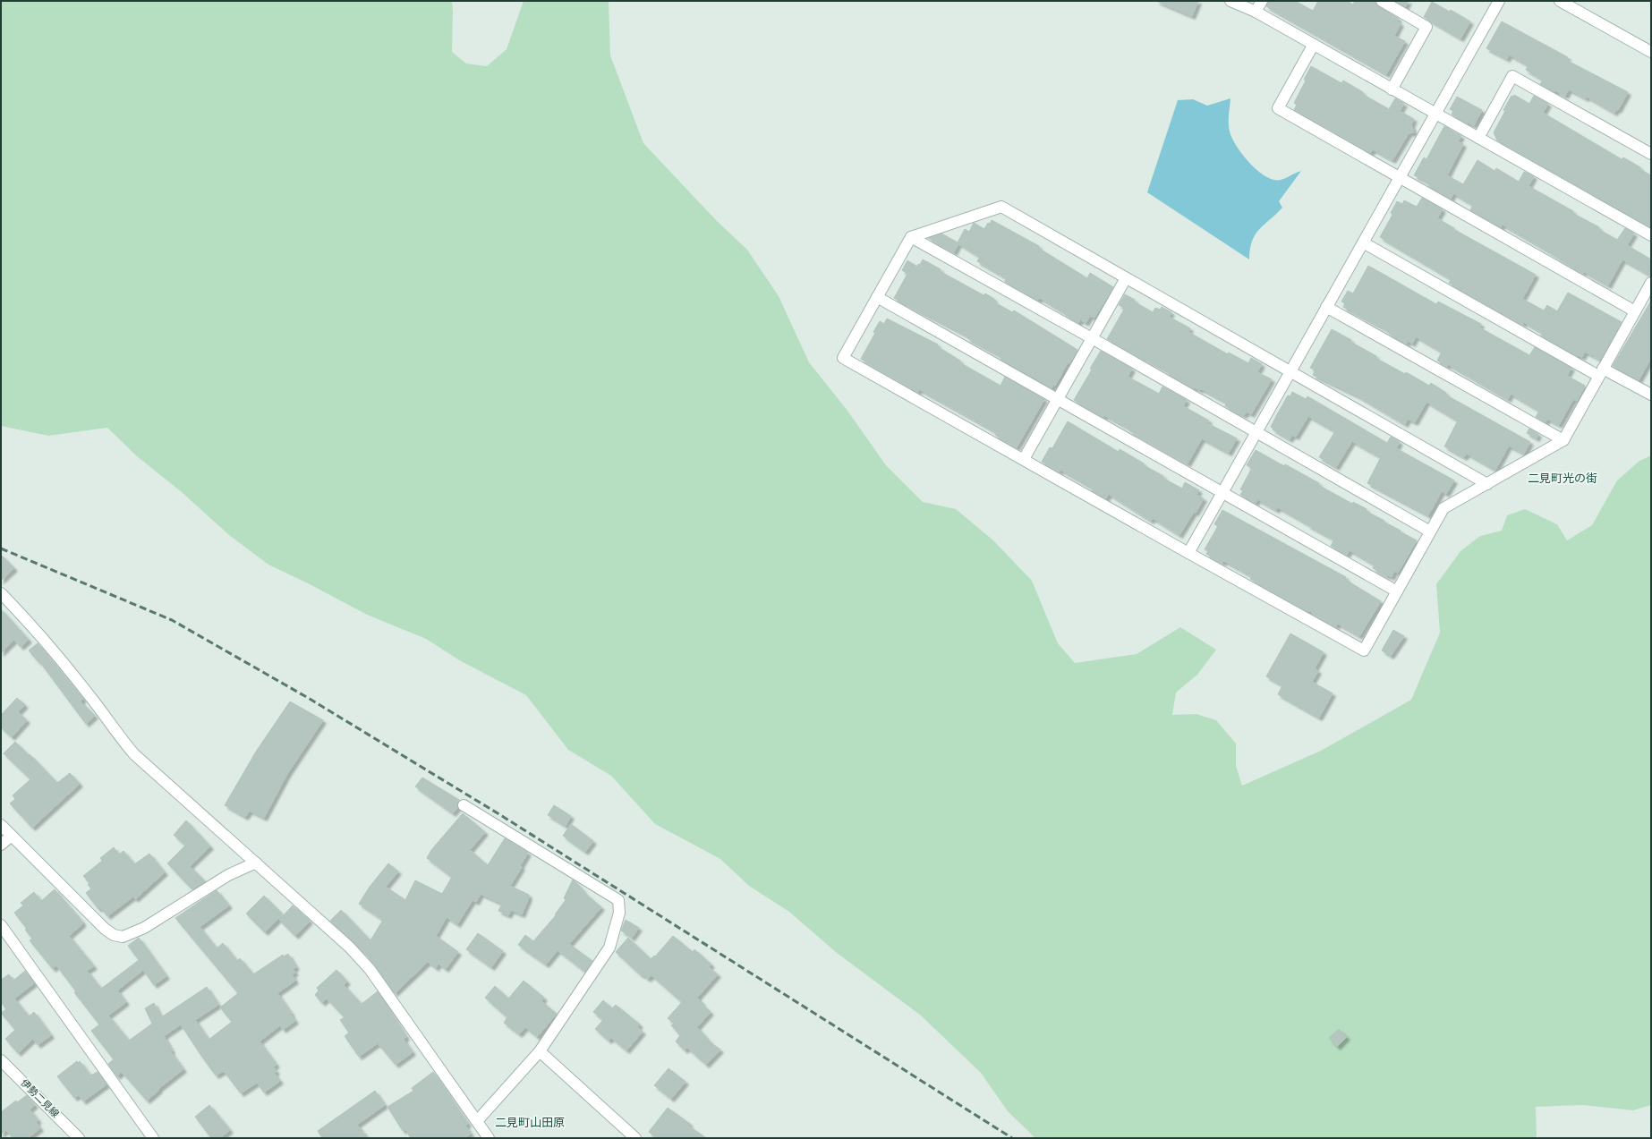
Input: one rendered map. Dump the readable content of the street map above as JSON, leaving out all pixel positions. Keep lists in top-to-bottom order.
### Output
{
  "streets": {
    "street": ["伊勢二見線"]
  },
  "districts": ["二見町光の街", "二見町山田原"]
}
